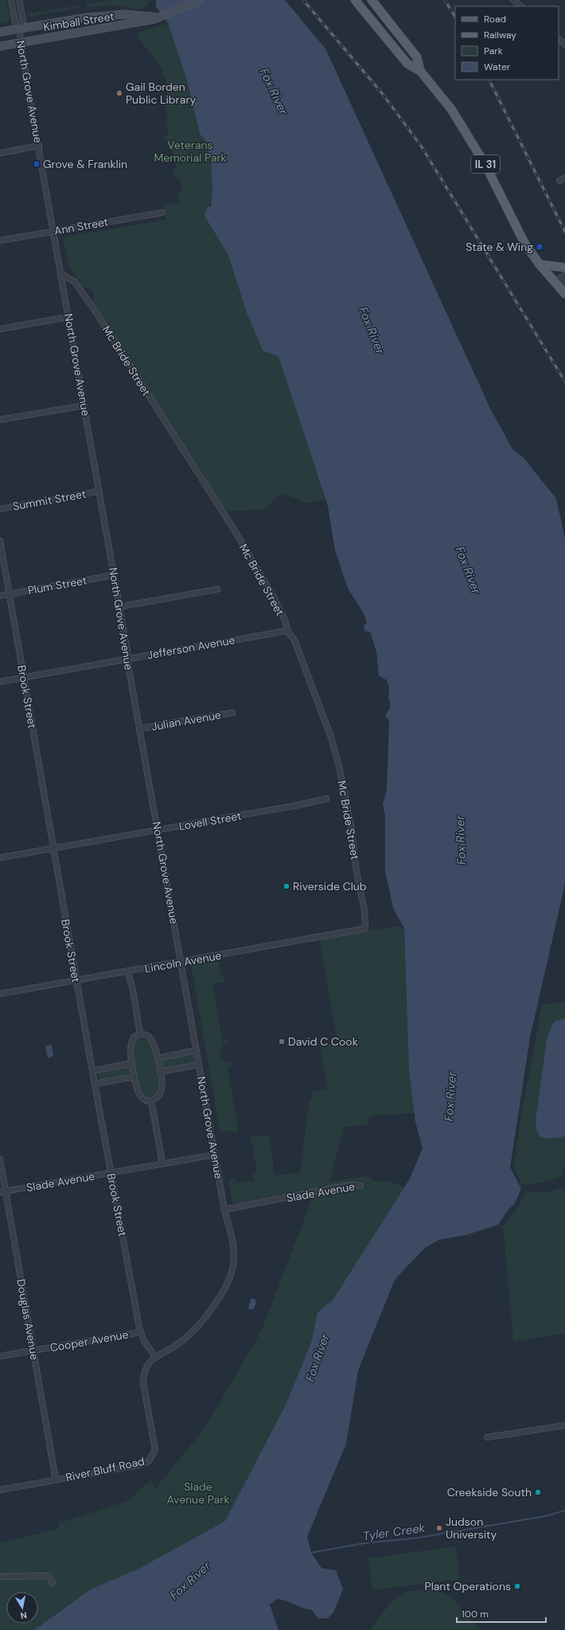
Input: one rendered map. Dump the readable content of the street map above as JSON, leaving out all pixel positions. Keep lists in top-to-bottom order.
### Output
{
  "streets": {
    "main road": ["Kimball Street", "IL 31"],
    "street": [
      "North Grove Avenue",
      "Ann Street",
      "Mc Bride Street",
      "Summit Street",
      "Plum Street",
      "Jefferson Avenue",
      "Brook Street",
      "Julian Avenue",
      "Lovell Street",
      "Lincoln Avenue",
      "Slade Avenue",
      "Douglas Avenue",
      "Cooper Avenue",
      "River Bluff Road"
    ]
  },
  "crossings": [
    ["Kimball Street", "North Grove Avenue"],
    ["North Grove Avenue", "Ann Street"],
    ["North Grove Avenue", "Mc Bride Street"],
    ["North Grove Avenue", "Summit Street"],
    ["North Grove Avenue", "Plum Street"],
    ["North Grove Avenue", "Jefferson Avenue"],
    ["North Grove Avenue", "Julian Avenue"],
    ["North Grove Avenue", "Lovell Street"],
    ["North Grove Avenue", "Lincoln Avenue"],
    ["North Grove Avenue", "Slade Avenue"],
    ["North Grove Avenue", "River Bluff Road"],
    ["Mc Bride Street", "Jefferson Avenue"],
    ["Mc Bride Street", "Lincoln Avenue"],
    ["Plum Street", "Brook Street"],
    ["Jefferson Avenue", "Brook Street"],
    ["Brook Street", "Lovell Street"],
    ["Brook Street", "Lincoln Avenue"],
    ["Brook Street", "Slade Avenue"],
    ["Brook Street", "Cooper Avenue"],
    ["Brook Street", "River Bluff Road"],
    ["Slade Avenue", "Douglas Avenue"],
    ["Slade Avenue", "River Bluff Road"],
    ["Douglas Avenue", "Cooper Avenue"],
    ["Douglas Avenue", "River Bluff Road"]
  ],
  "water": ["Fox River", "Tyler Creek"],
  "parks": ["Veterans Memorial Park", "Slade Avenue Park"],
  "places": {
    "other": [
      "Gail Borden Public Library",
      "Riverside Club",
      "David C Cook",
      "Creekside South",
      "Judson University",
      "Plant Operations"
    ],
    "transit": ["Grove & Franklin", "State & Wing"]
  },
  "legend": [
    "Road",
    "Railway",
    "Park",
    "Water"
  ],
  "scale_bar": "100 m",
  "north": "bottom"
}
